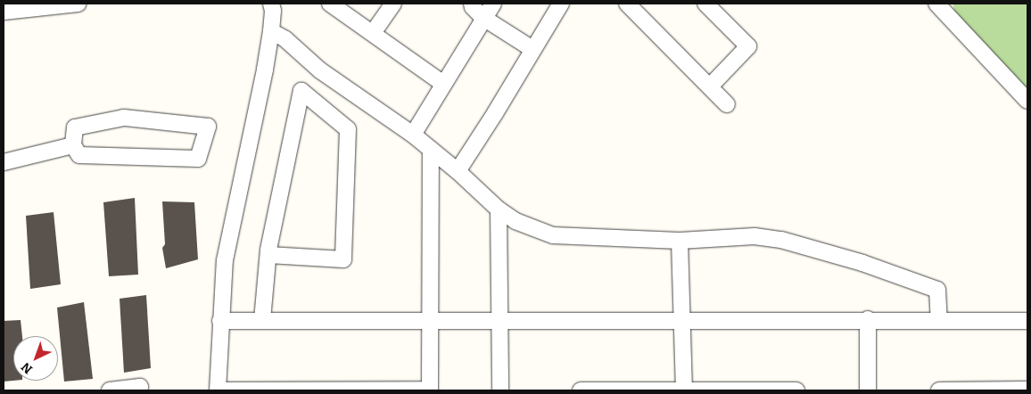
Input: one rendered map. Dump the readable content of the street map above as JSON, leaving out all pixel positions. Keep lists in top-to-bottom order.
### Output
{
  "north": "bottom left"
}
